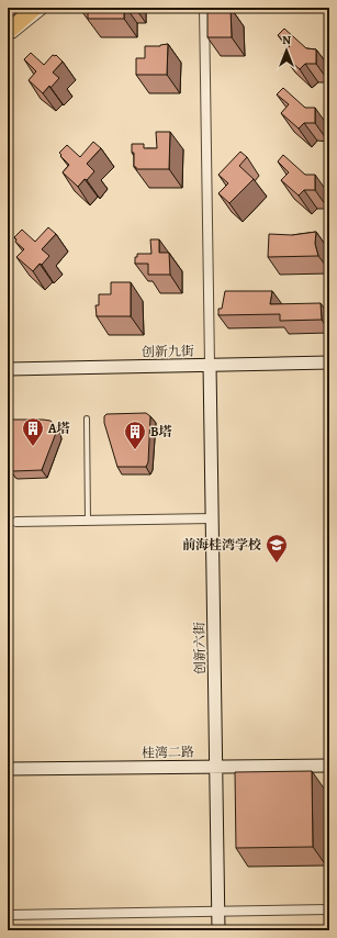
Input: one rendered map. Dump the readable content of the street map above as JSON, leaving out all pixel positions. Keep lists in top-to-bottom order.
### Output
{
  "streets": {
    "street": ["创新九街", "创新六街", "桂湾二路"]
  },
  "crossings": [
    ["创新九街", "创新六街"],
    ["创新六街", "桂湾二路"]
  ],
  "places": {
    "building": ["A塔", "B塔"],
    "school or university": ["前海桂湾学校"]
  },
  "north": "top"
}
